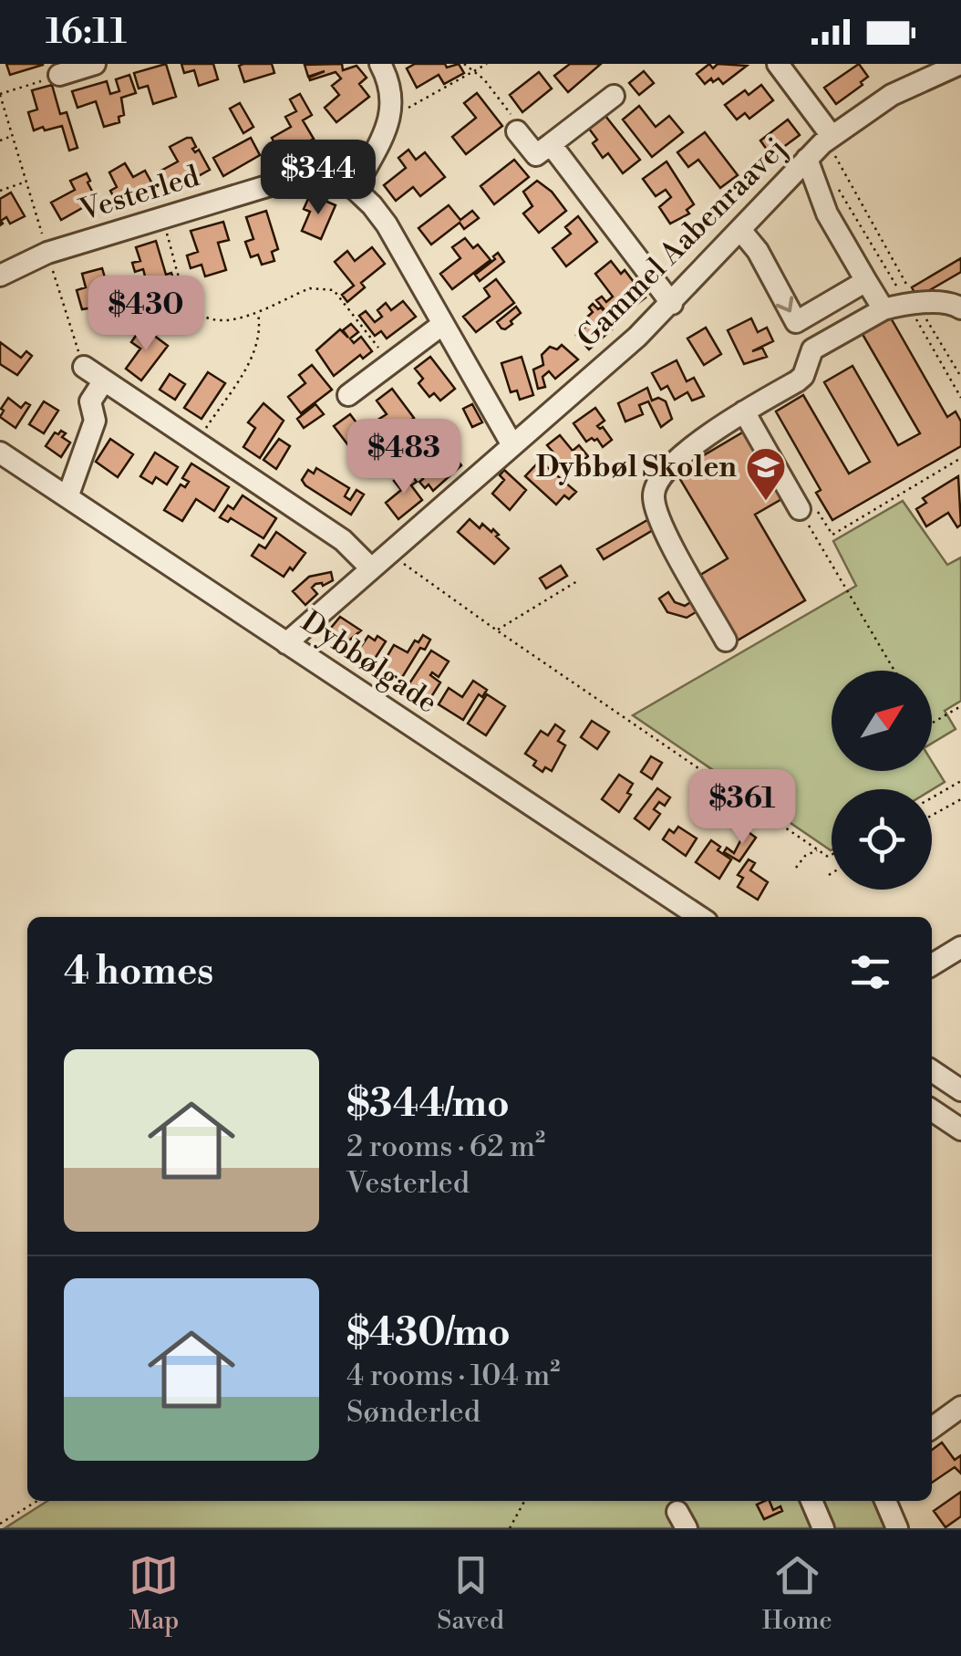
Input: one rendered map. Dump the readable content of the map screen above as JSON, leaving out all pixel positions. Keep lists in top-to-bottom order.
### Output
{
  "streets": {
    "street": ["Vesterled", "Gammel Aabenraavej", "Dybbølgade"]
  },
  "crossings": [
    ["Gammel Aabenraavej", "Dybbølgade"]
  ],
  "places": {
    "school or university": ["Dybbøl Skolen"]
  },
  "north": "top right",
  "page": {
    "status": "16:11",
    "price": [
      "$344",
      "$430",
      "$483",
      "$361"
    ],
    "heading": "4 homes",
    "list": [
      {
        "name": "$344/mo",
        "note": "2 rooms · 62 m² · Vesterled"
      },
      {
        "name": "$430/mo",
        "note": "4 rooms · 104 m² · Sønderled"
      }
    ],
    "tabs": ["Map", "Saved", "Home"]
  }
}
